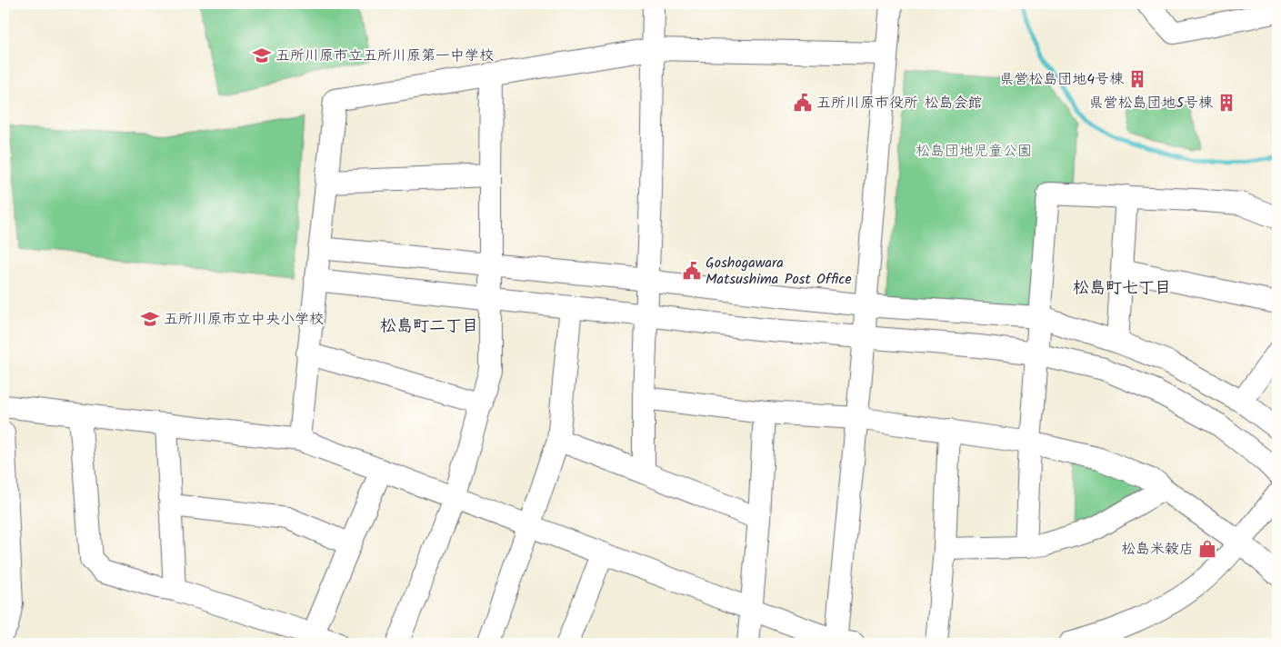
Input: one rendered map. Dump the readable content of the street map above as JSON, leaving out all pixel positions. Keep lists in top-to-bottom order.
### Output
{
  "districts": ["松島町七丁目", "松島町二丁目"],
  "parks": ["松島団地児童公園"],
  "places": {
    "school or university": ["五所川原市立五所川原第一中学校", "五所川原市立中央小学校"],
    "building": ["県営松島団地4号棟", "県営松島団地5号棟"],
    "public building": ["五所川原市役所 松島会館", "Goshogawara Matsushima Post Office"],
    "shop": ["松島米穀店"]
  }
}
